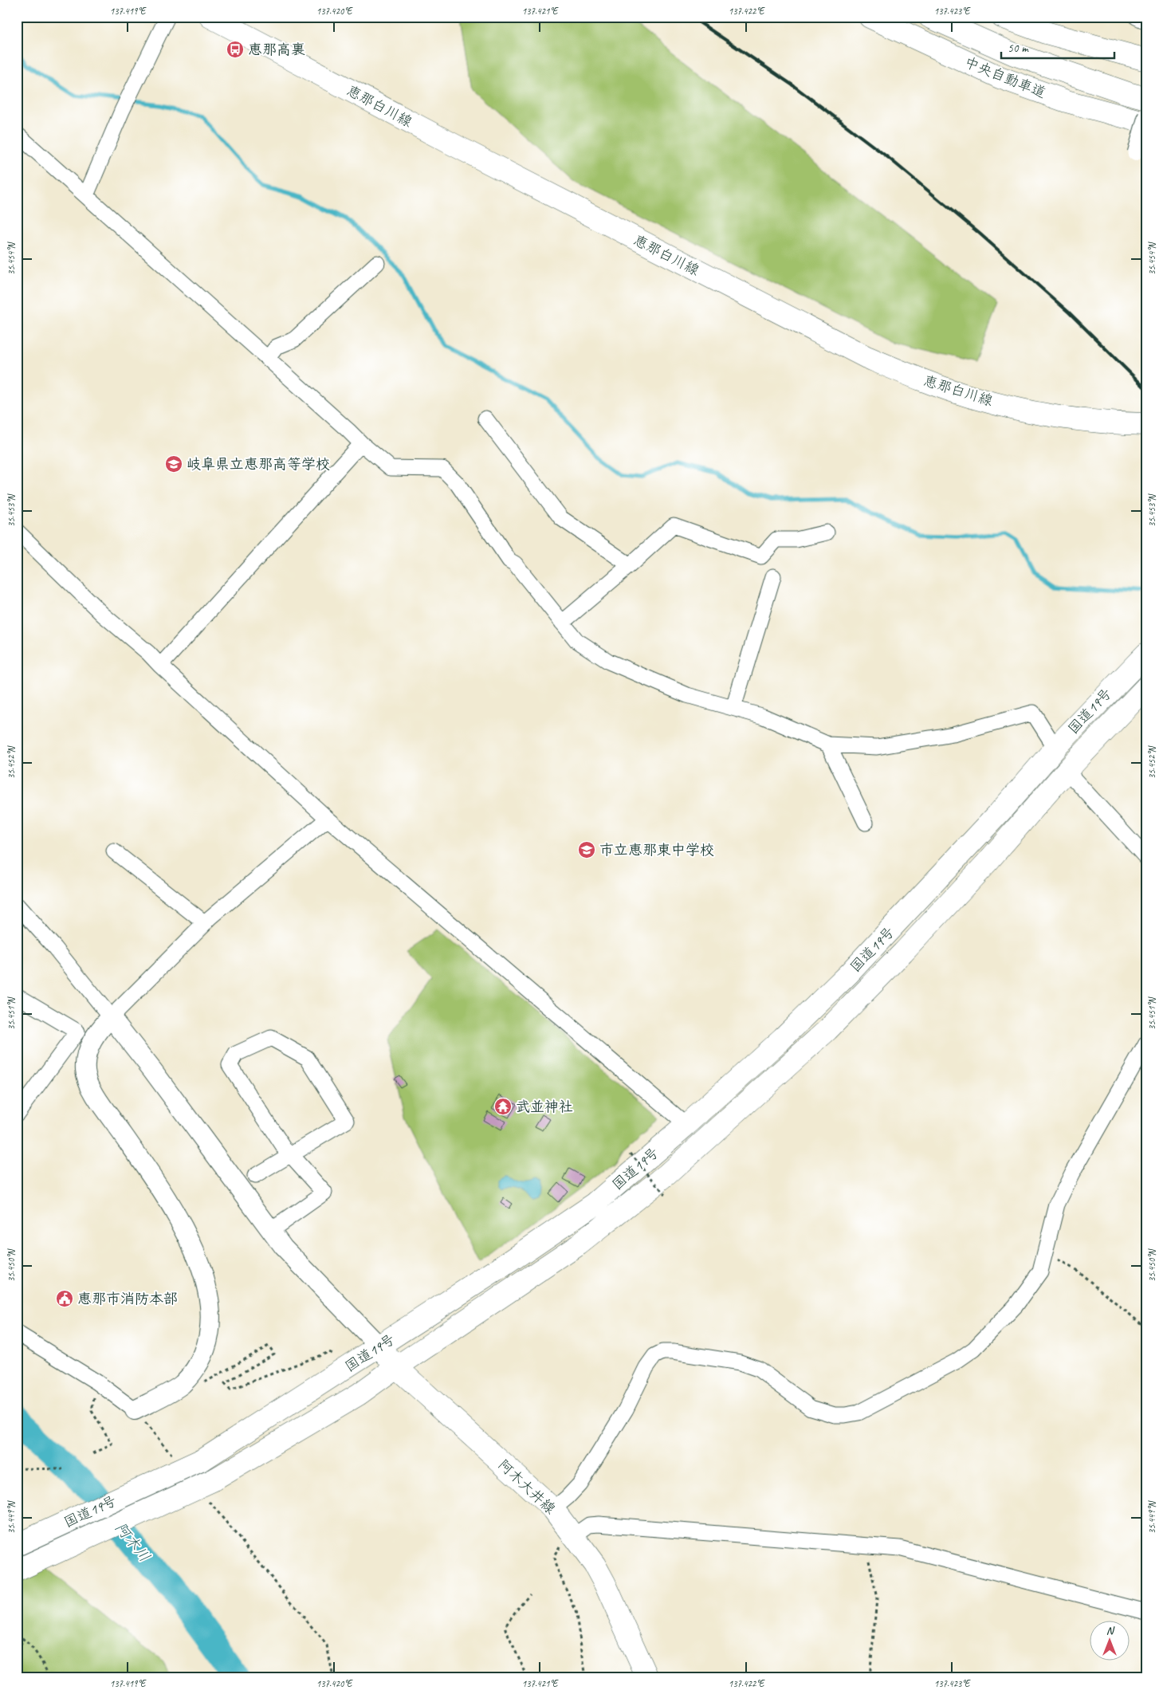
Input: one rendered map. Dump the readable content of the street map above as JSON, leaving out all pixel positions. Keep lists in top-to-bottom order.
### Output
{
  "streets": {
    "main road": [
      "中央自動車道",
      "恵那白川線",
      "国道19号",
      "阿木大井線"
    ]
  },
  "crossings": [
    ["国道19号", "阿木大井線"]
  ],
  "water": ["阿木川"],
  "places": {
    "bus stop": ["恵那高裏"],
    "school or university": ["岐阜県立恵那高等学校", "市立恵那東中学校"],
    "temple": ["武並神社"],
    "public building": ["恵那市消防本部"]
  },
  "scale_bar": "50 m",
  "north": "top",
  "coordinates": [
    "137.419°E",
    "137.420°E",
    "137.421°E",
    "137.422°E",
    "137.423°E",
    "35.454°N",
    "35.453°N",
    "35.452°N",
    "35.451°N",
    "35.450°N",
    "35.449°N"
  ]
}
